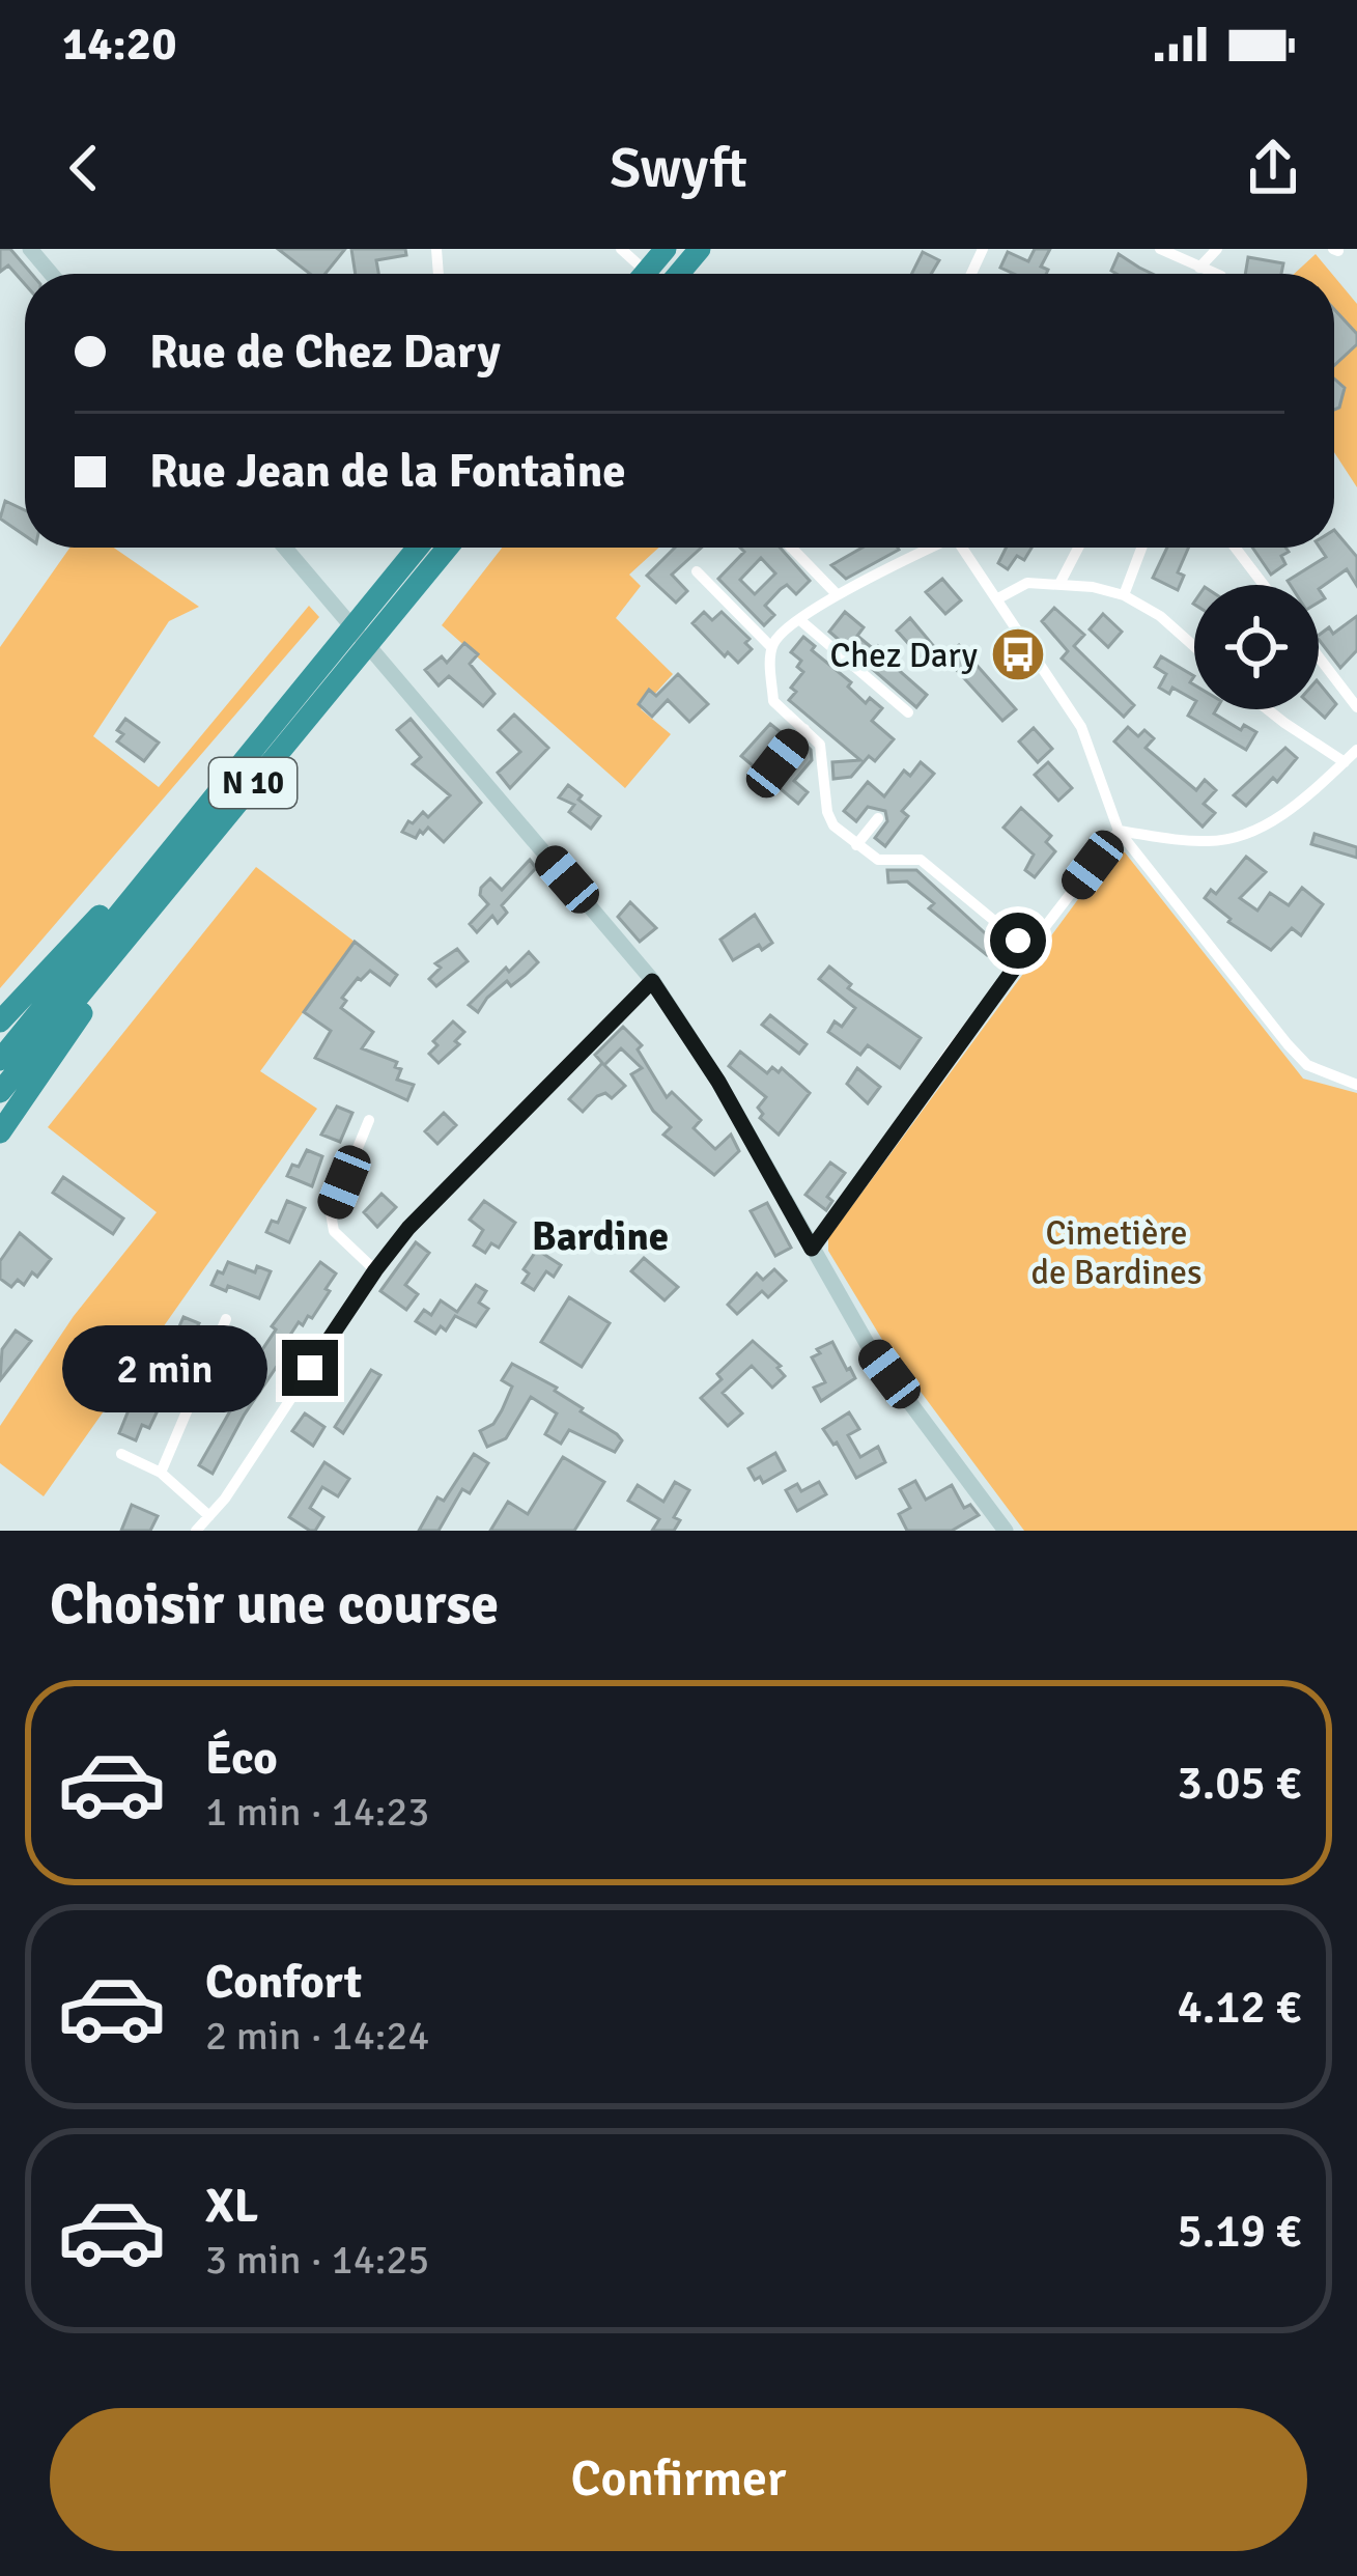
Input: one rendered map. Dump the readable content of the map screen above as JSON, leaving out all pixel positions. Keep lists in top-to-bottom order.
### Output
{
  "streets": {
    "highway": ["N 10"]
  },
  "districts": ["Bardine"],
  "parks": ["Cimetière de Bardines"],
  "places": {
    "bus stop": ["Chez Dary"]
  },
  "page": {
    "status": "14:20",
    "header": "Swyft",
    "banner": ["Rue de Chez Dary", "Rue Jean de la Fontaine"],
    "bubble": "2 min",
    "heading": "Choisir une course",
    "list": [
      {
        "name": "Éco",
        "note": "1 min · 14:23",
        "value": "3.05 €"
      },
      {
        "name": "Confort",
        "note": "2 min · 14:24",
        "value": "4.12 €"
      },
      {
        "name": "XL",
        "note": "3 min · 14:25",
        "value": "5.19 €"
      }
    ],
    "buttons": "Confirmer"
  }
}
